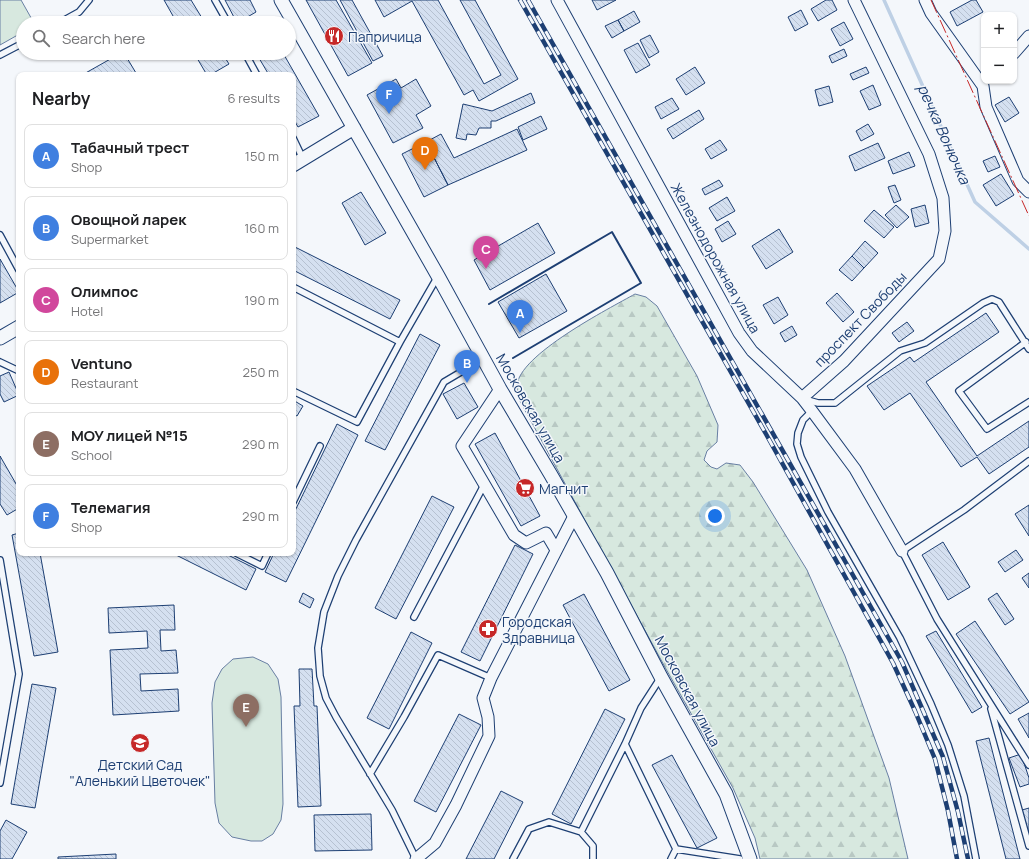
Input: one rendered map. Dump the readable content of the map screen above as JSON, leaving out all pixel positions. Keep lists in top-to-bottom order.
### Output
{
  "streets": {
    "street": ["Железнодорожная улица", "проспект Свободы", "Московская улица"]
  },
  "crossings": [
    ["Железнодорожная улица", "проспект Свободы"]
  ],
  "water": ["речка Вонючка"],
  "places": {
    "restaurant": ["Папричица"],
    "supermarket": ["Магнит"],
    "pharmacy": ["Городская Здравница"],
    "school or university": ["Детский Сад \"Аленький Цветочек\""]
  },
  "page": {
    "map_buttons": ["+", "−"],
    "search": "Search here",
    "heading": ["Nearby", "6 results"],
    "pins": [
      "F",
      "D",
      "C",
      "A",
      "B",
      "E"
    ],
    "list": [
      {
        "mark": "A",
        "name": "Табачный трест",
        "note": "Shop",
        "value": "150 m"
      },
      {
        "mark": "B",
        "name": "Овощной ларек",
        "note": "Supermarket",
        "value": "160 m"
      },
      {
        "mark": "C",
        "name": "Олимпос",
        "note": "Hotel",
        "value": "190 m"
      },
      {
        "mark": "D",
        "name": "Ventuno",
        "note": "Restaurant",
        "value": "250 m"
      },
      {
        "mark": "E",
        "name": "МОУ лицей №15",
        "note": "School",
        "value": "290 m"
      },
      {
        "mark": "F",
        "name": "Телемагия",
        "note": "Shop",
        "value": "290 m"
      }
    ]
  }
}
